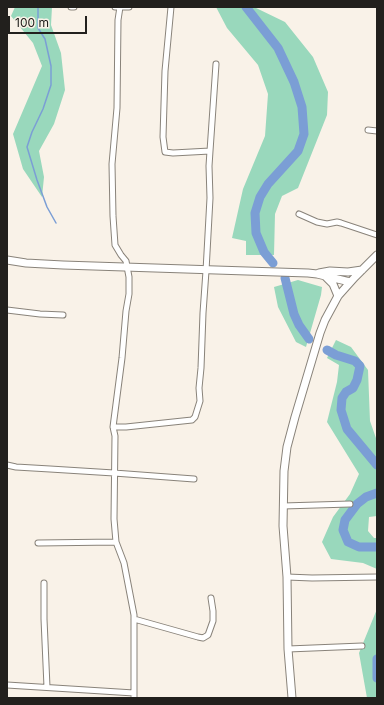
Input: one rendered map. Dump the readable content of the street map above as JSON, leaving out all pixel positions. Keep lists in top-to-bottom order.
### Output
{
  "scale_bar": "100 m"
}
